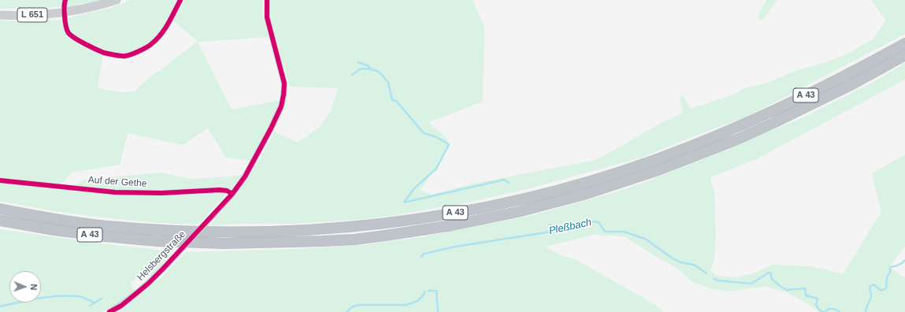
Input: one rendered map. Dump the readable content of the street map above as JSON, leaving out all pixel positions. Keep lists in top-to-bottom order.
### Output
{
  "streets": {
    "highway": ["A 43"],
    "main road": ["L 651"],
    "street": ["Auf der Gethe", "Helsbergstraße"]
  },
  "crossings": [
    ["Auf der Gethe", "Helsbergstraße"]
  ],
  "water": ["Pleßbach"],
  "north": "right"
}
